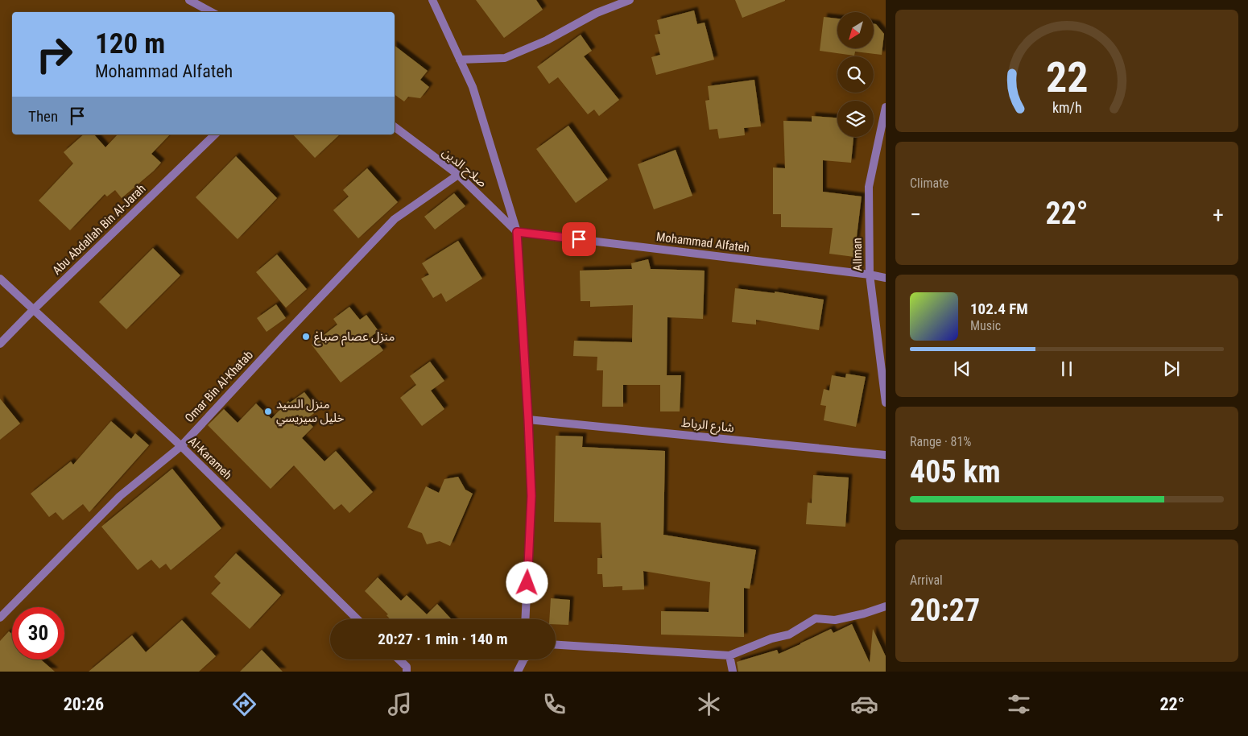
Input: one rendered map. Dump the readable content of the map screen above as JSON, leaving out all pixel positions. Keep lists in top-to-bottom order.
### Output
{
  "streets": {
    "street": [
      "صلاح الدين",
      "Abu Abdallah Bin Al-Jarah",
      "Mohammad Alfateh",
      "AlIman",
      "Omar Bin Al-Khatab",
      "شارع الرباط",
      "Al-Karameh"
    ]
  },
  "crossings": [
    ["صلاح الدين", "Mohammad Alfateh"],
    ["صلاح الدين", "Omar Bin Al-Khatab"],
    ["Abu Abdallah Bin Al-Jarah", "Al-Karameh"],
    ["Mohammad Alfateh", "AlIman"],
    ["Omar Bin Al-Khatab", "Al-Karameh"]
  ],
  "places": ["منزل عصام صباغ", "منزل السيد خليل سيريسي"],
  "north": "bottom left",
  "page": {
    "turn": ["120 m", "Mohammad Alfateh"],
    "then": "Then",
    "tile": [
      "Climate",
      ["Range · 81%", "405 km"],
      ["Arrival", "20:27"]
    ],
    "heat": ["−", "22°", "+"],
    "song": ["102.4 FM", "Music"],
    "limit": "30",
    "trip": "20:27 · 1 min · 140 m",
    "tabs": ["20:26", "22°"],
    "gauge": ["22", "km/h"]
  }
}
